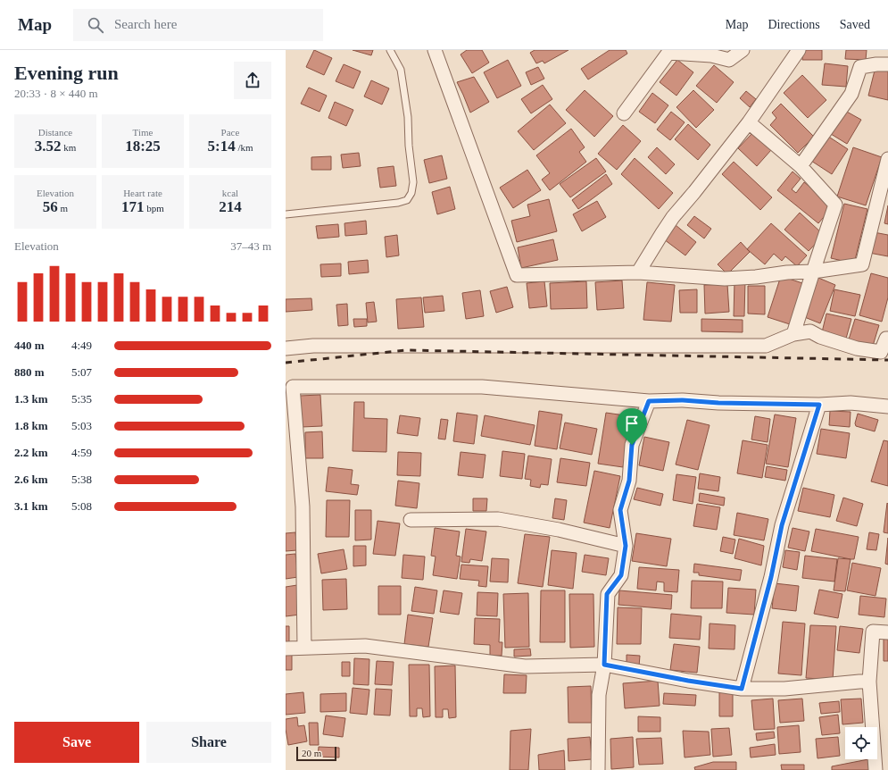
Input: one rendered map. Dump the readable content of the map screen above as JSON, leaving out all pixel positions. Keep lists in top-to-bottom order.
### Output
{
  "scale_bar": "20 m",
  "page": {
    "header": "Map",
    "search": "Search here",
    "nav": ["Map", "Directions", "Saved"],
    "heading": ["Evening run", "20:33 · 8 × 440 m"],
    "stats": [
      ["Distance", "3.52 km"],
      ["Time", "18:25"],
      ["Pace", "5:14 /km"],
      ["Elevation", "56 m"],
      ["Heart rate", "171 bpm"],
      ["kcal", "214"]
    ],
    "chart": ["Elevation", "37–43 m"],
    "list": [
      {
        "name": "440 m",
        "note": "4:49"
      },
      {
        "name": "880 m",
        "note": "5:07"
      },
      {
        "name": "1.3 km",
        "note": "5:35"
      },
      {
        "name": "1.8 km",
        "note": "5:03"
      },
      {
        "name": "2.2 km",
        "note": "4:59"
      },
      {
        "name": "2.6 km",
        "note": "5:38"
      },
      {
        "name": "3.1 km",
        "note": "5:08"
      }
    ],
    "buttons": ["Save", "Share"],
    "scale": "20 m"
  }
}
